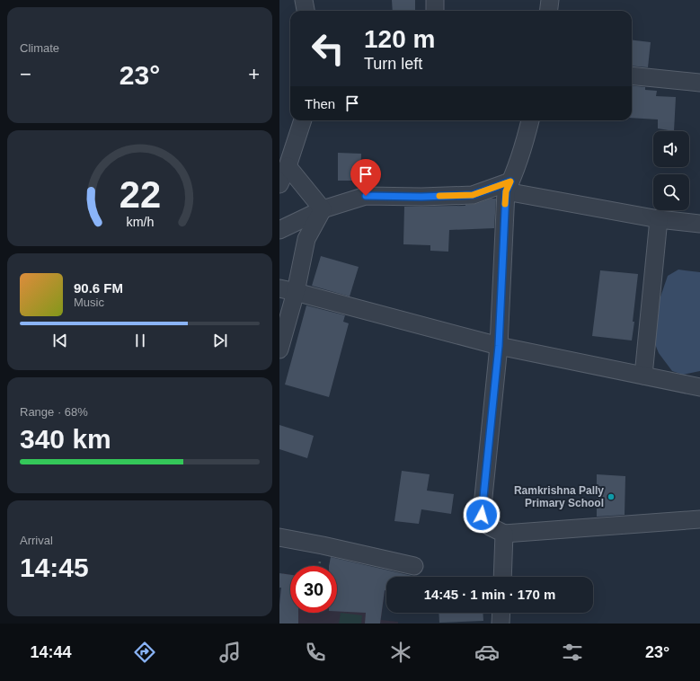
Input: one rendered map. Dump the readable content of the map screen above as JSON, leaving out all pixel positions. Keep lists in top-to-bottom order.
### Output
{
  "places": ["Ramkrishna Pally Primary School"],
  "page": {
    "tile": [
      "Climate",
      ["Range · 68%", "340 km"],
      ["Arrival", "14:45"]
    ],
    "turn": ["120 m", "Turn left"],
    "heat": ["−", "23°", "+"],
    "then": "Then",
    "song": ["90.6 FM", "Music"],
    "limit": "30",
    "trip": "14:45 · 1 min · 170 m",
    "tabs": ["14:44", "23°"],
    "gauge": ["22", "km/h"]
  }
}
